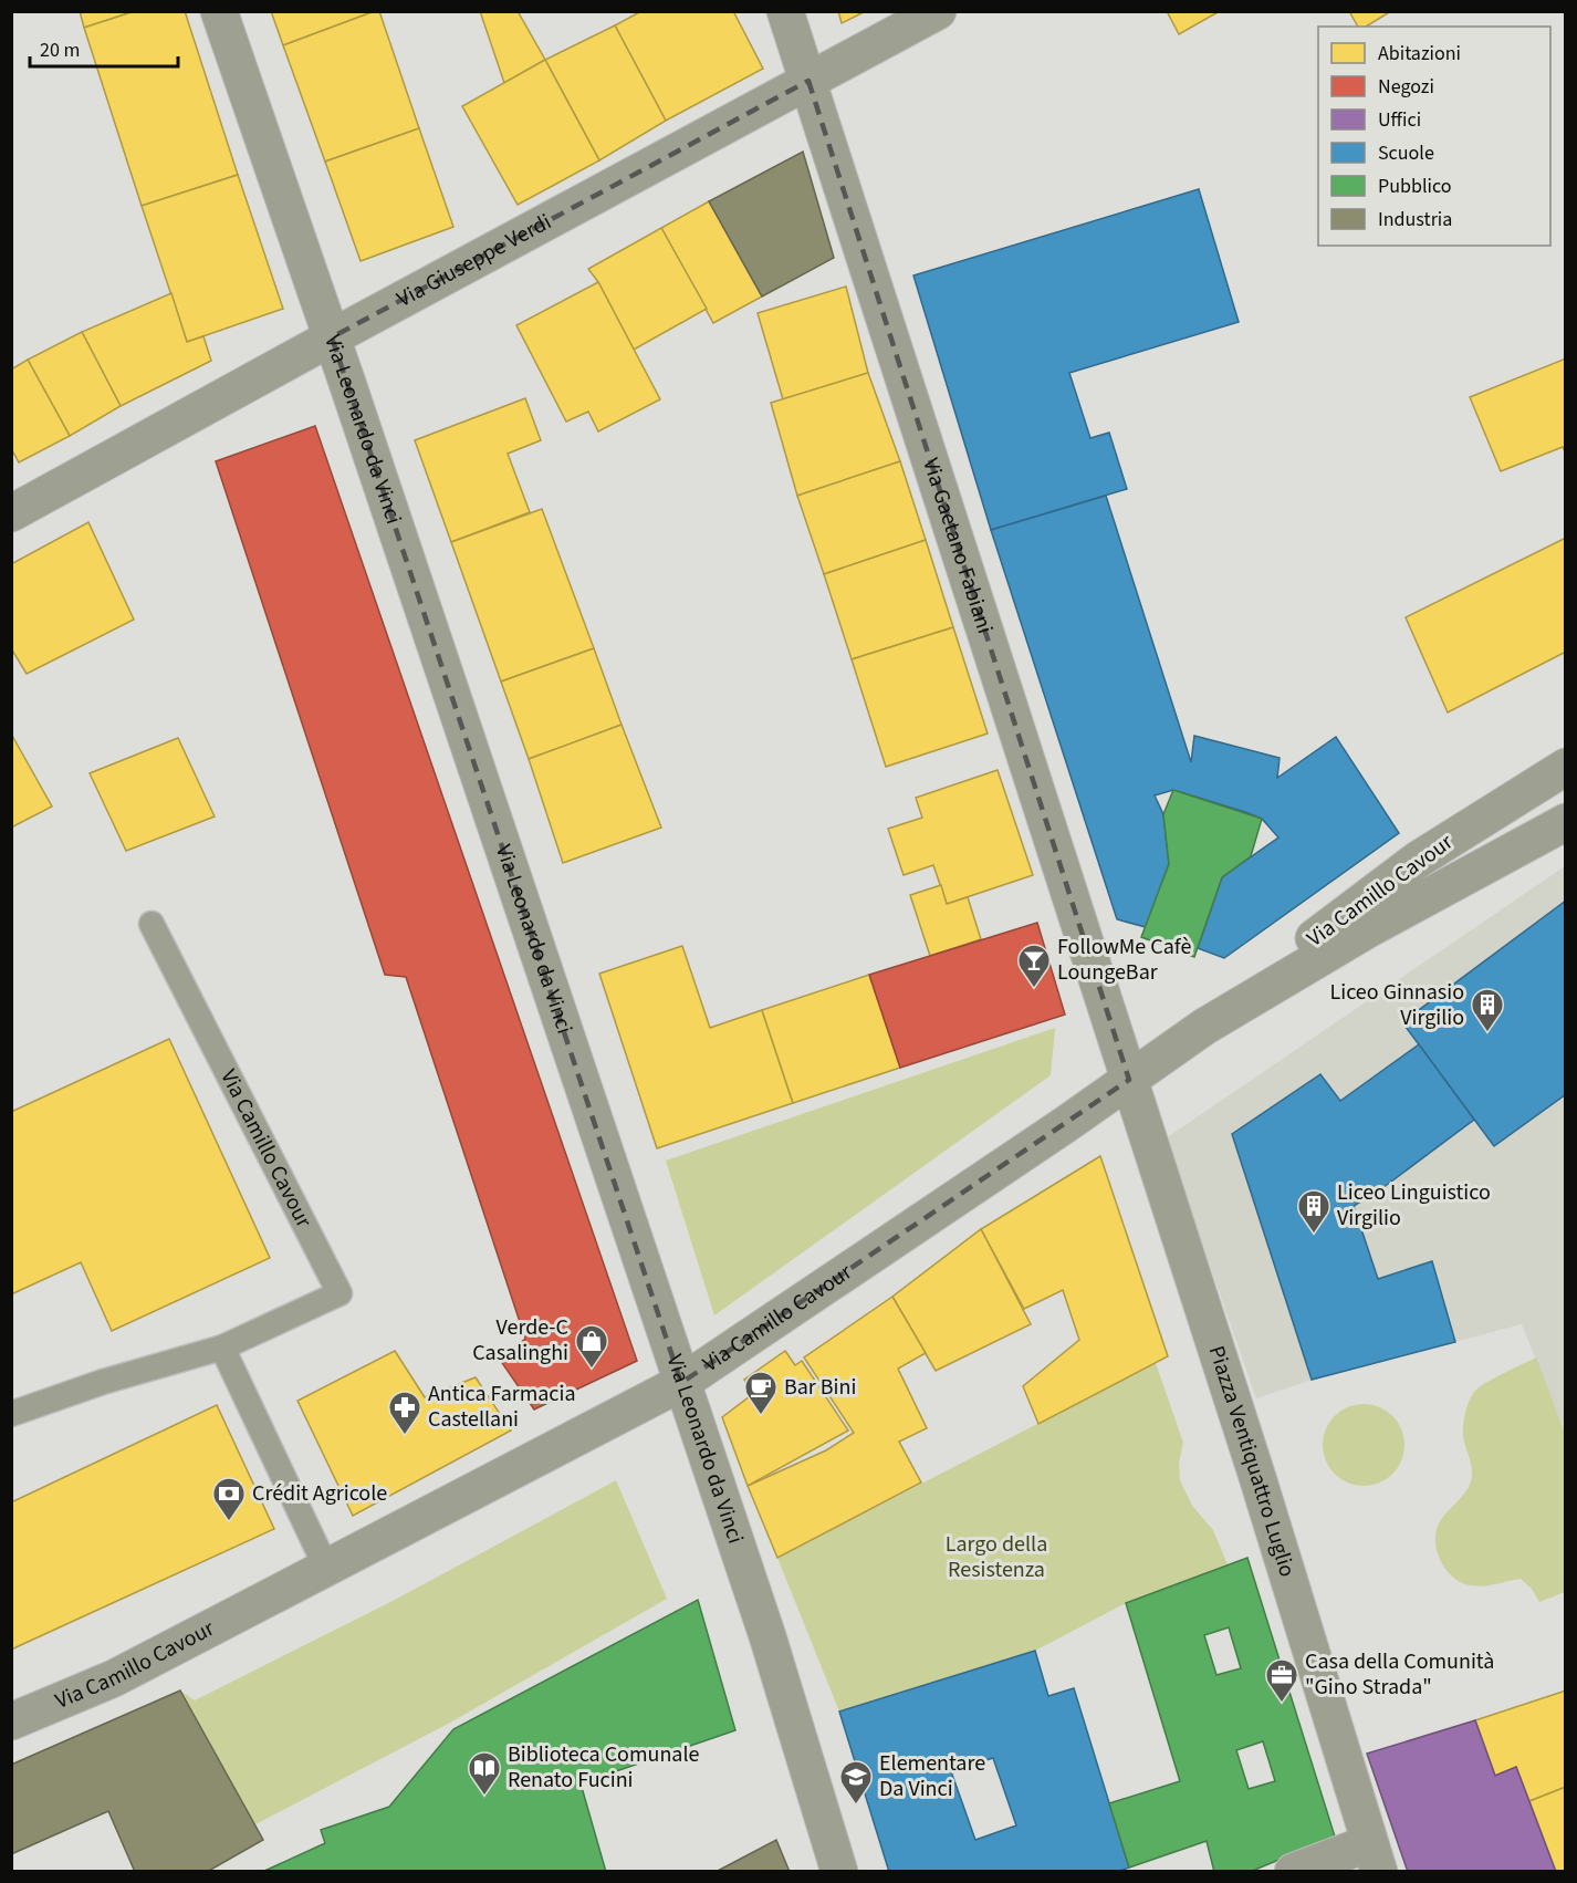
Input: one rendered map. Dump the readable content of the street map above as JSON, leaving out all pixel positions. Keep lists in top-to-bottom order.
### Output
{
  "streets": {
    "street": [
      "Via Giuseppe Verdi",
      "Via Leonardo da Vinci",
      "Via Gaetano Fabiani",
      "Via Camillo Cavour",
      "Piazza Ventiquattro Luglio"
    ]
  },
  "crossings": [
    ["Via Giuseppe Verdi", "Via Leonardo da Vinci"],
    ["Via Giuseppe Verdi", "Via Gaetano Fabiani"],
    ["Via Leonardo da Vinci", "Via Camillo Cavour"],
    ["Via Gaetano Fabiani", "Via Camillo Cavour"],
    ["Via Gaetano Fabiani", "Piazza Ventiquattro Luglio"],
    ["Via Camillo Cavour", "Piazza Ventiquattro Luglio"]
  ],
  "parks": ["Largo della Resistenza"],
  "places": {
    "bar": ["FollowMe Cafè LoungeBar"],
    "building": ["Liceo Ginnasio Virgilio", "Liceo Linguistico Virgilio"],
    "shop": ["Verde-C Casalinghi"],
    "cafe": ["Bar Bini"],
    "pharmacy": ["Antica Farmacia Castellani"],
    "bank": ["Crédit Agricole"],
    "office": ["Casa della Comunità \"Gino Strada\""],
    "library": ["Biblioteca Comunale Renato Fucini"],
    "school or university": ["Elementare Da Vinci"]
  },
  "legend": [
    "Abitazioni",
    "Negozi",
    "Uffici",
    "Scuole",
    "Pubblico",
    "Industria"
  ],
  "scale_bar": "20 m"
}
